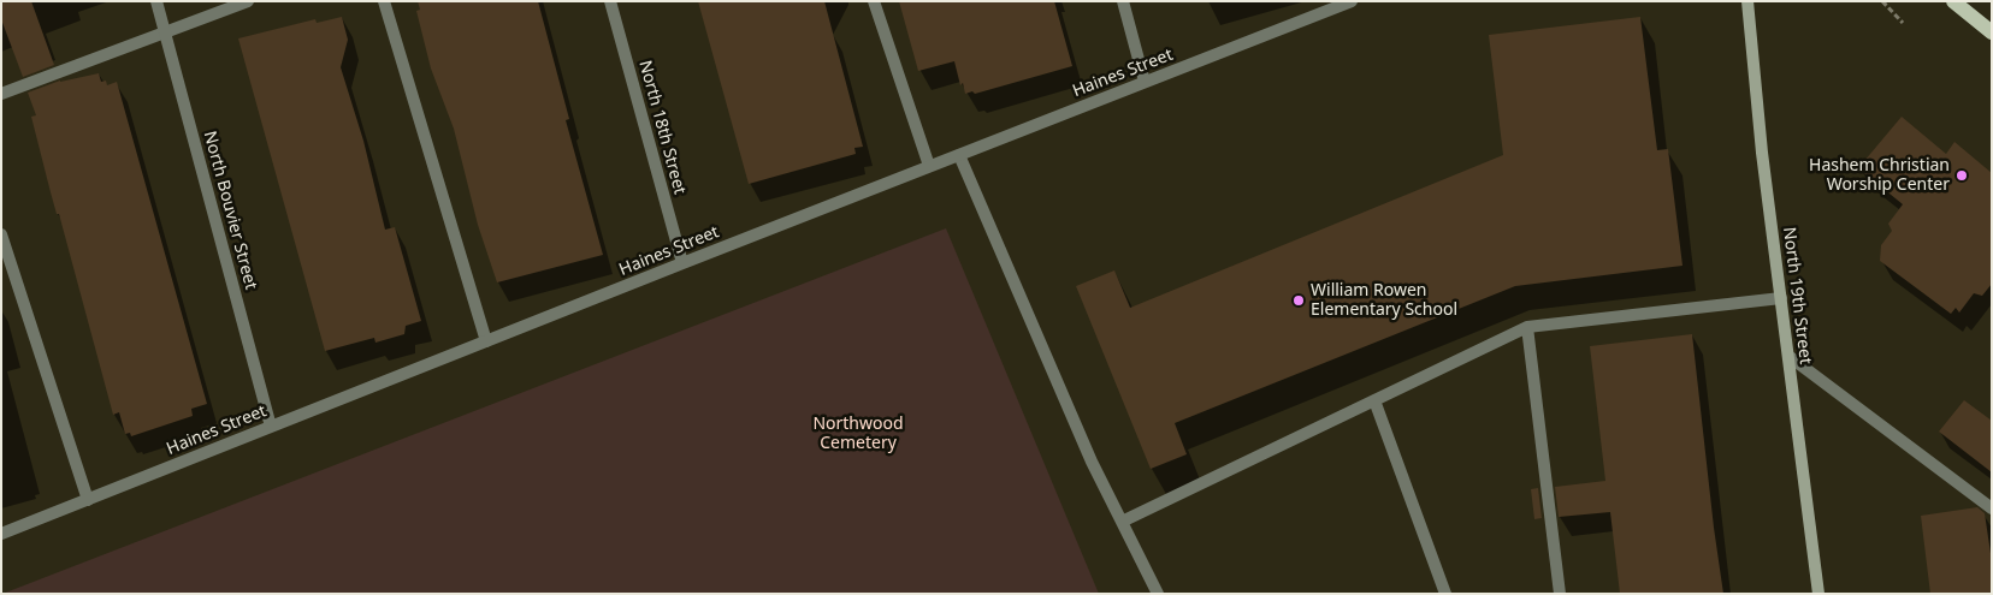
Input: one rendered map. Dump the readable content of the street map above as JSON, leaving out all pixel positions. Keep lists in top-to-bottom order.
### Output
{
  "streets": {
    "street": [
      "Haines Street",
      "North 18th Street",
      "North Bouvier Street",
      "North 19th Street"
    ]
  },
  "crossings": [
    ["Haines Street", "North 18th Street"],
    ["Haines Street", "North Bouvier Street"]
  ],
  "parks": ["Northwood Cemetery"],
  "places": ["Hashem Christian Worship Center", "William Rowen Elementary School"]
}
